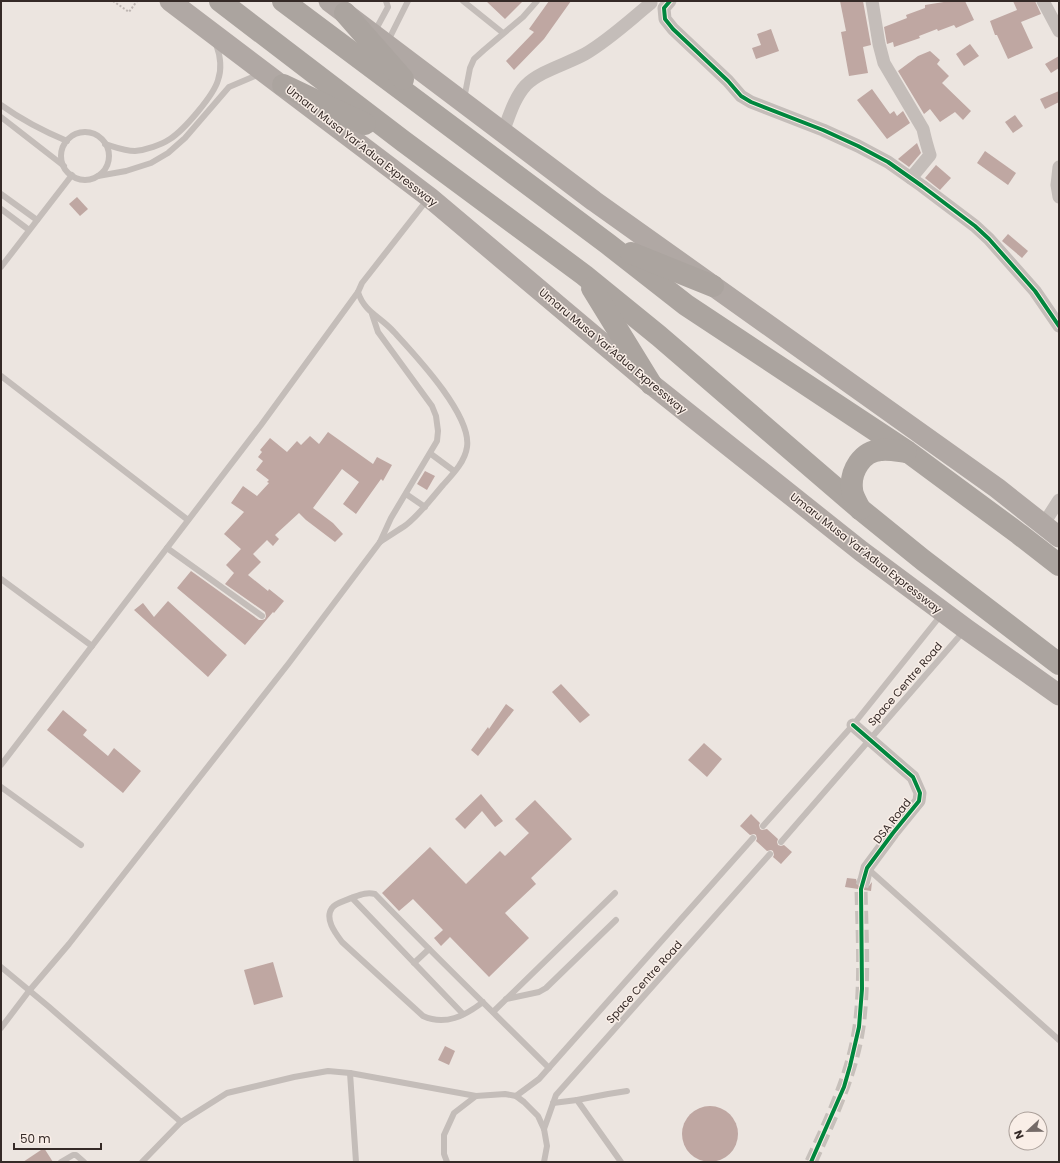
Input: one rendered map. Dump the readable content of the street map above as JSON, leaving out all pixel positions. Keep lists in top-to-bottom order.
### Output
{
  "streets": {
    "highway": ["Umaru Musa Yar'Adua Expressway"],
    "street": ["DSA Road"],
    "lane": ["Space Centre Road"]
  },
  "crossings": [
    ["Umaru Musa Yar'Adua Expressway", "Space Centre Road"],
    ["Space Centre Road", "DSA Road"]
  ],
  "scale_bar": "50 m",
  "north": "left"
}
